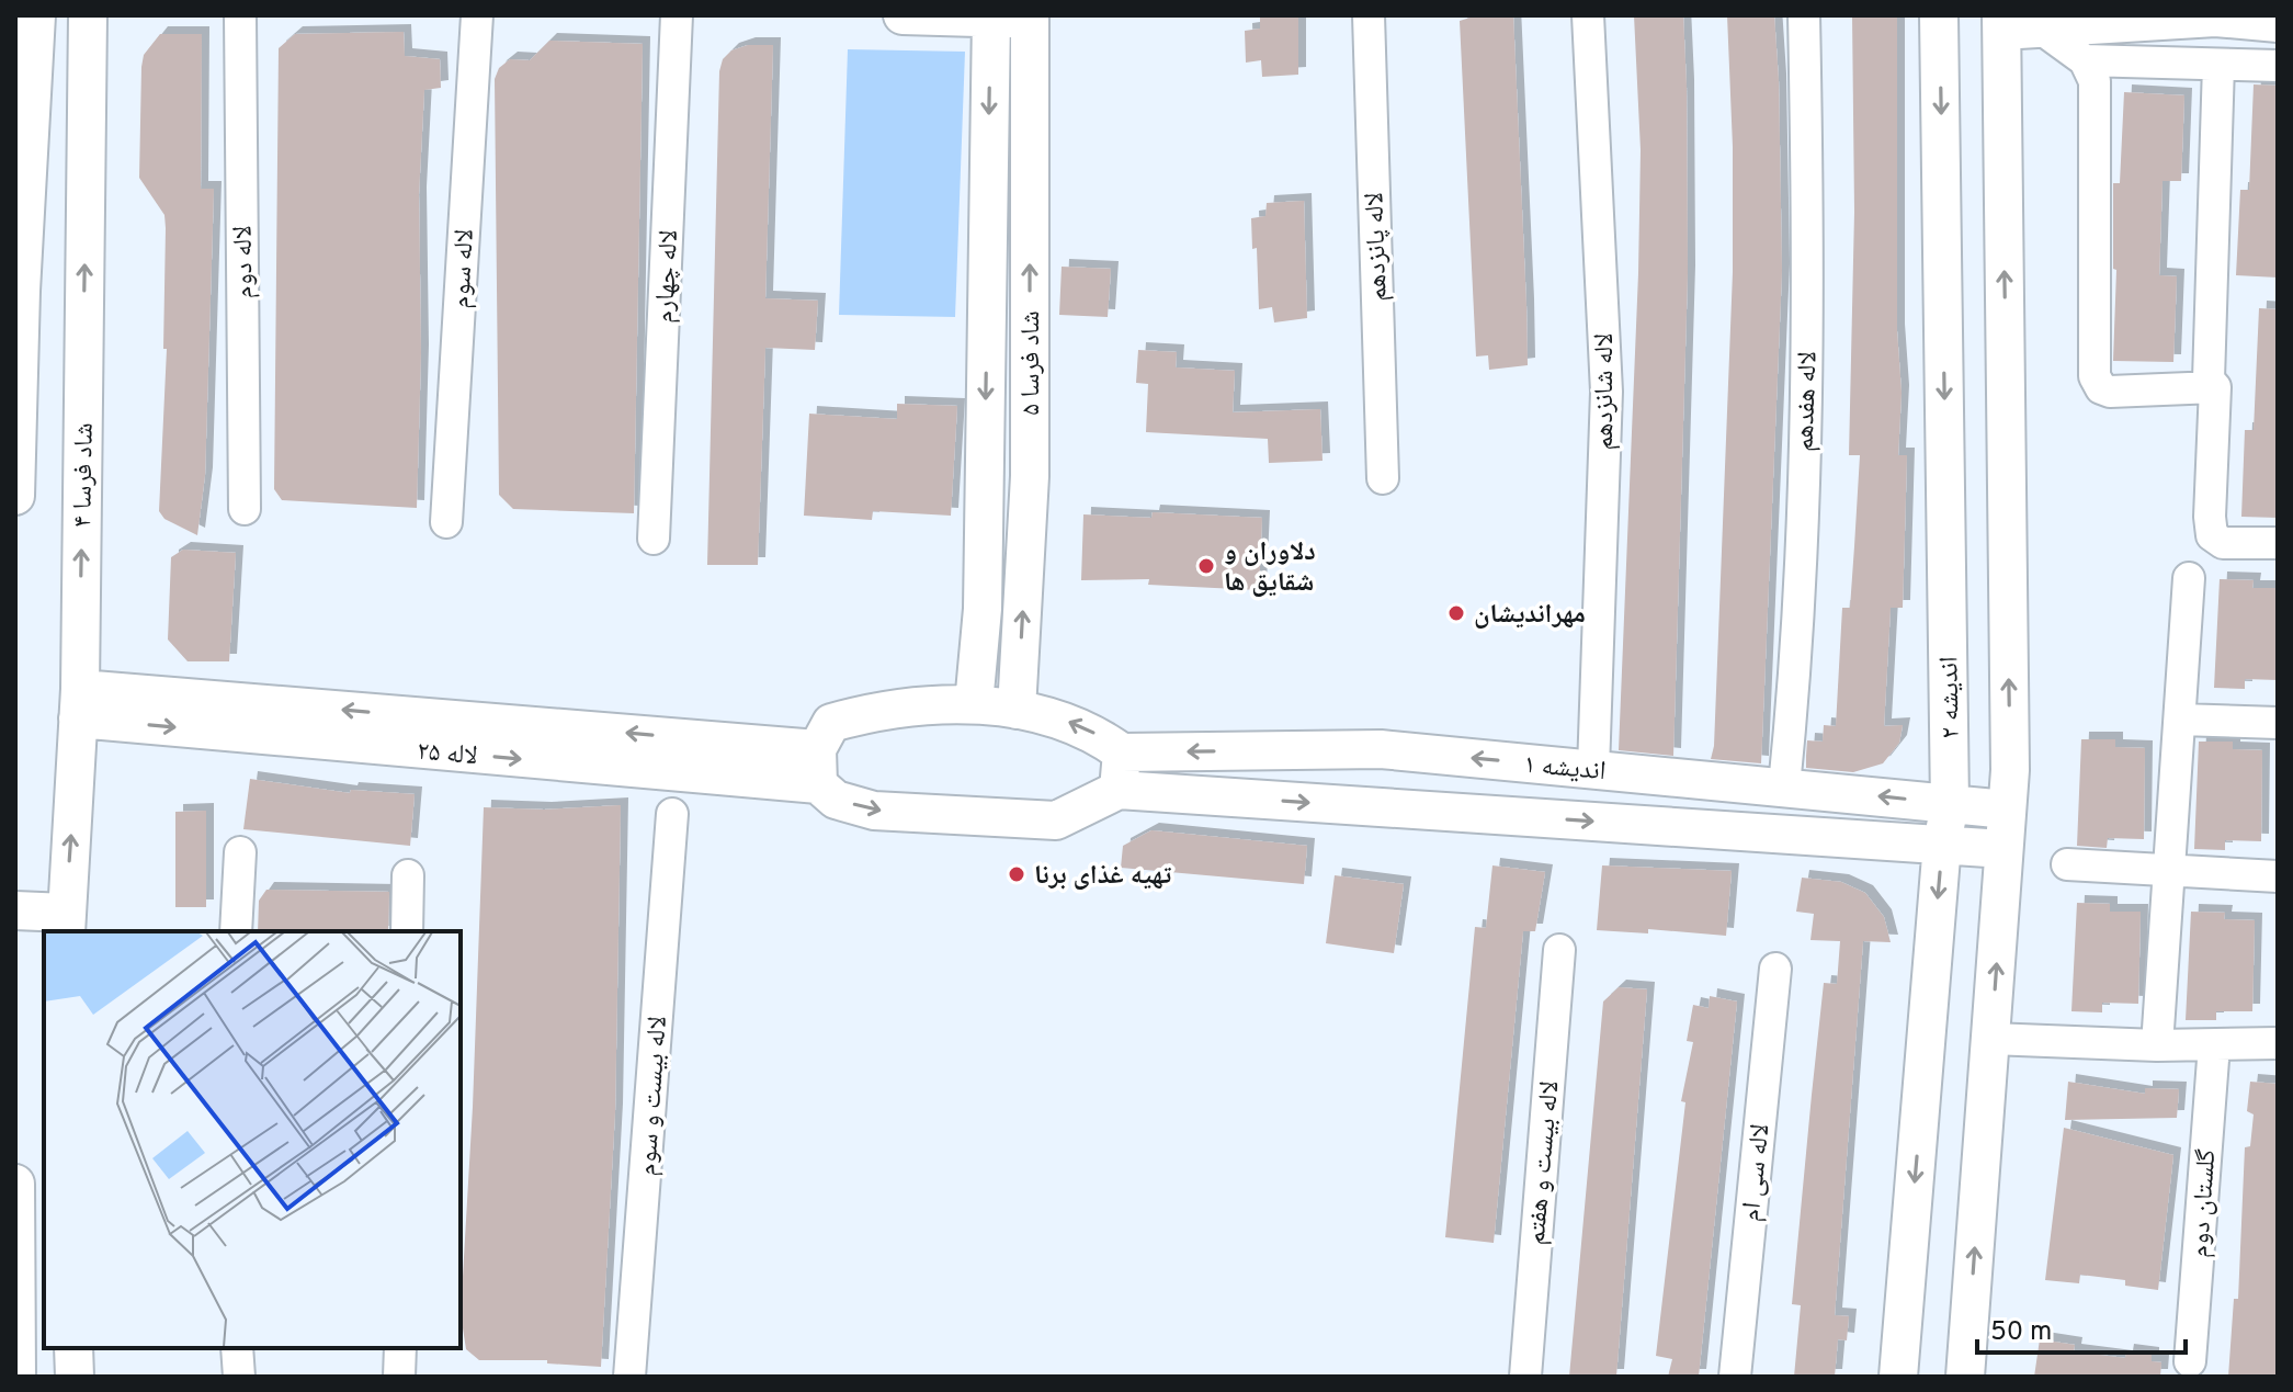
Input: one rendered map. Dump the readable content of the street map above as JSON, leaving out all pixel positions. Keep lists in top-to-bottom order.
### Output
{
  "streets": {
    "street": [
      "لاله پانزدهم",
      "لاله دوم",
      "لاله سوم",
      "لاله چهارم",
      "شاد فرسا ۵",
      "لاله شانزدهم",
      "لاله هفدهم",
      "شاد فرسا ۴",
      "اندیشه ۲",
      "لاله ۲۵",
      "اندیشه ۱",
      "لاله بیست و سوم",
      "لاله بیست و هفتم",
      "لاله سی ام",
      "گلستان دوم"
    ]
  },
  "crossings": [
    ["لاله شانزدهم", "اندیشه ۱"],
    ["لاله هفدهم", "اندیشه ۱"],
    ["شاد فرسا ۴", "لاله ۲۵"],
    ["اندیشه ۲", "اندیشه ۱"],
    ["لاله ۲۵", "اندیشه ۱"]
  ],
  "places": ["دلاوران و شقایق ها", "مهراندیشان", "تهیه غذای برنا"],
  "scale_bar": "50 m"
}
